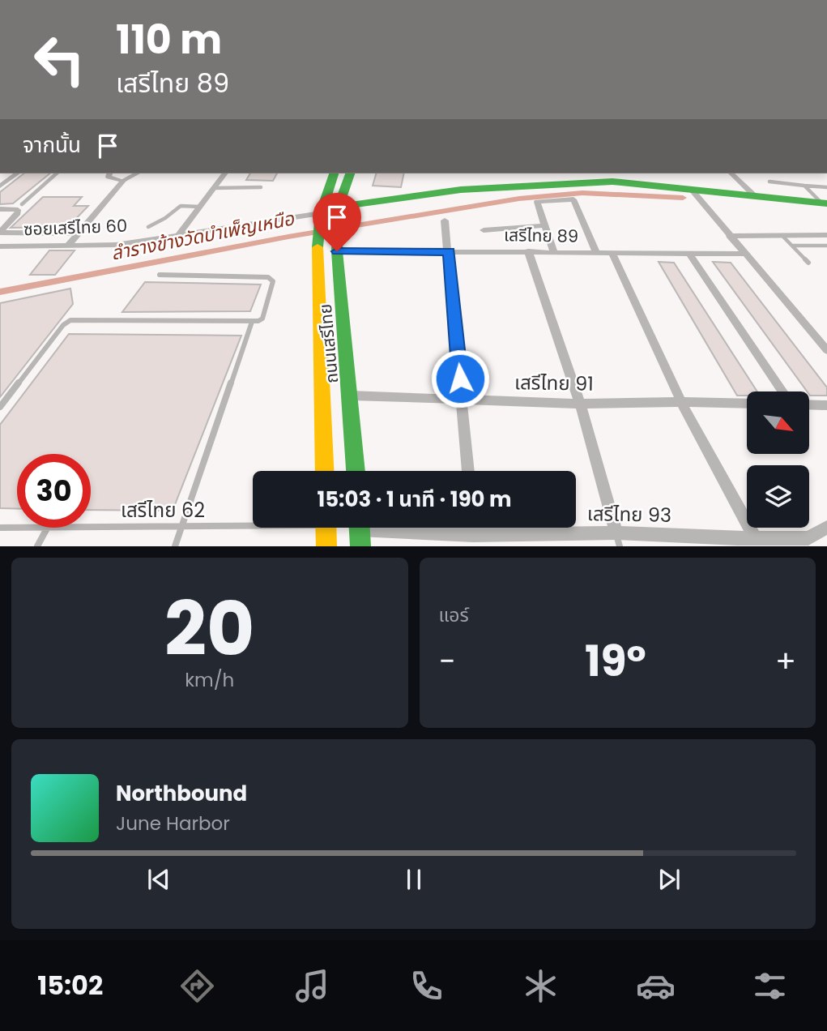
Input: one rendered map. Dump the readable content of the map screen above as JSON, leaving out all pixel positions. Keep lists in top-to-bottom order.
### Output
{
  "streets": {
    "main road": ["ถนนเสรีไทย"],
    "street": [
      "ซอยเสรีไทย 60",
      "เสรีไทย 89",
      "เสรีไทย 91",
      "เสรีไทย 93"
    ],
    "lane": ["เสรีไทย 62"]
  },
  "crossings": [
    ["ซอยเสรีไทย 60", "ถนนเสรีไทย"],
    ["เสรีไทย 89", "ถนนเสรีไทย"],
    ["ถนนเสรีไทย", "เสรีไทย 91"]
  ],
  "water": ["ลำรางข้างวัดบำเพ็ญเหนือ"],
  "north": "bottom right",
  "page": {
    "turn": ["110 m", "เสรีไทย 89"],
    "then": "จากนั้น",
    "limit": "30",
    "trip": "15:03 · 1 นาที · 190 m",
    "tile": [
      ["20", "km/h"],
      "แอร์"
    ],
    "heat": ["−", "19°", "+"],
    "song": ["Northbound", "June Harbor"],
    "tabs": "15:02"
  }
}
